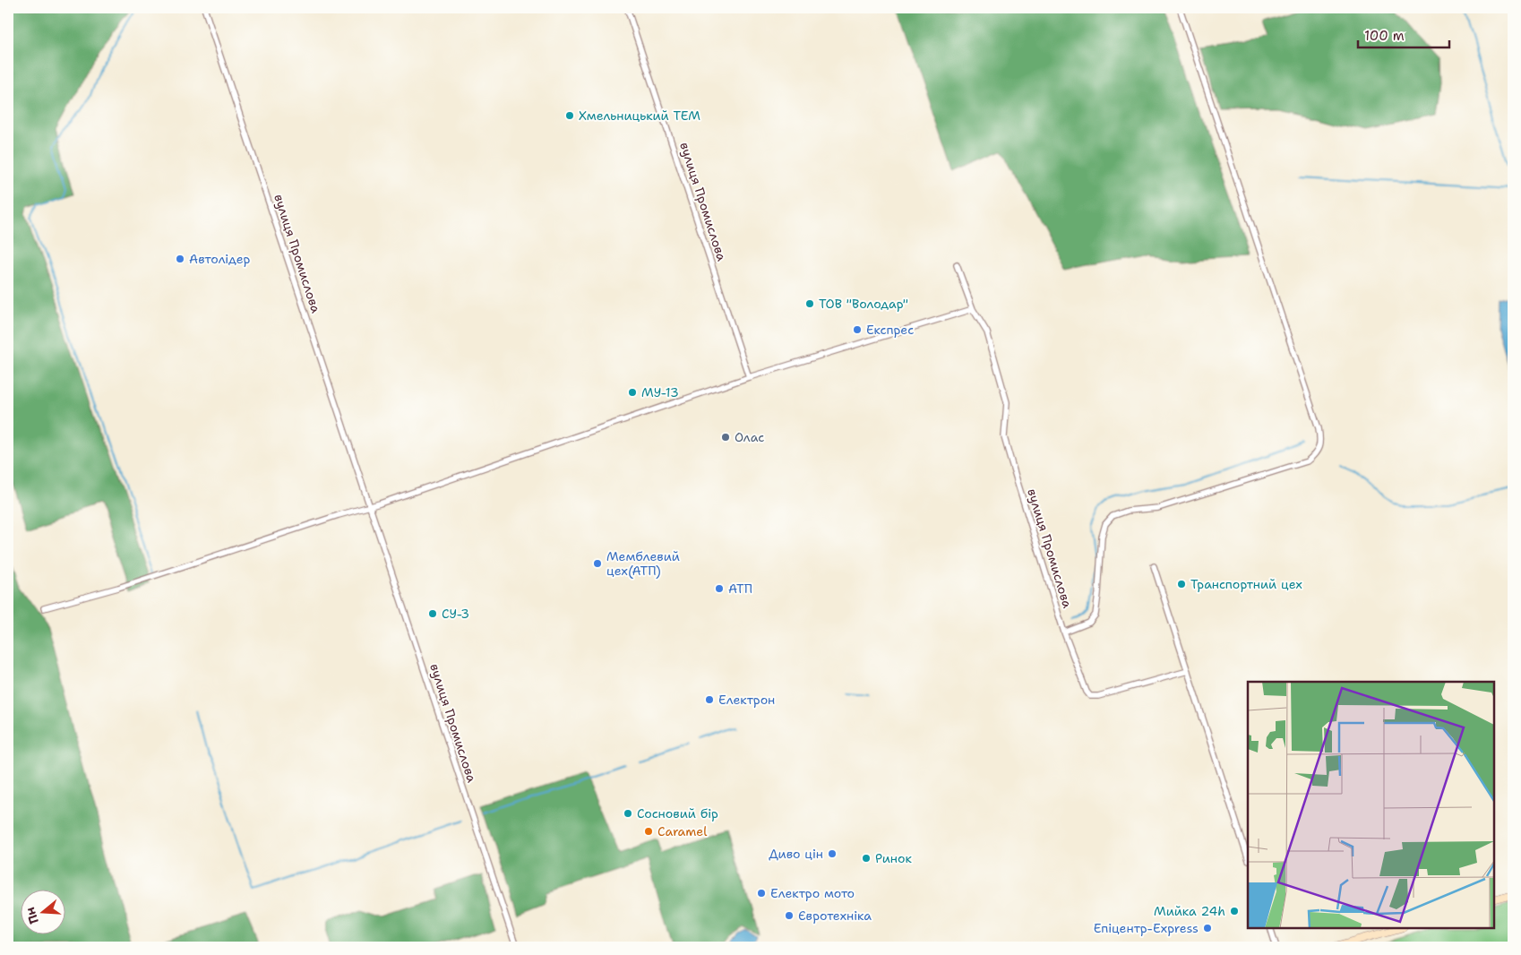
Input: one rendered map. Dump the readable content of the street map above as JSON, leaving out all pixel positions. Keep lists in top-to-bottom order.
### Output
{
  "streets": {
    "street": ["вулиця Промислова"]
  },
  "places": [
    "Хмельницький ТЕМ",
    "Автолідер",
    "ТОВ \"Володар\"",
    "Експрес",
    "МУ-13",
    "Олас",
    "Мемблевий цех(АТП)",
    "Транспортний цех",
    "АТП",
    "СУ-3",
    "Електрон",
    "Сосновий бір",
    "Caramel",
    "Диво цін",
    "Ринок",
    "Електро мото",
    "Мийка 24һ",
    "Євротехніка",
    "Епіцентр-Express"
  ],
  "scale_bar": "100 m",
  "north": "left"
}
